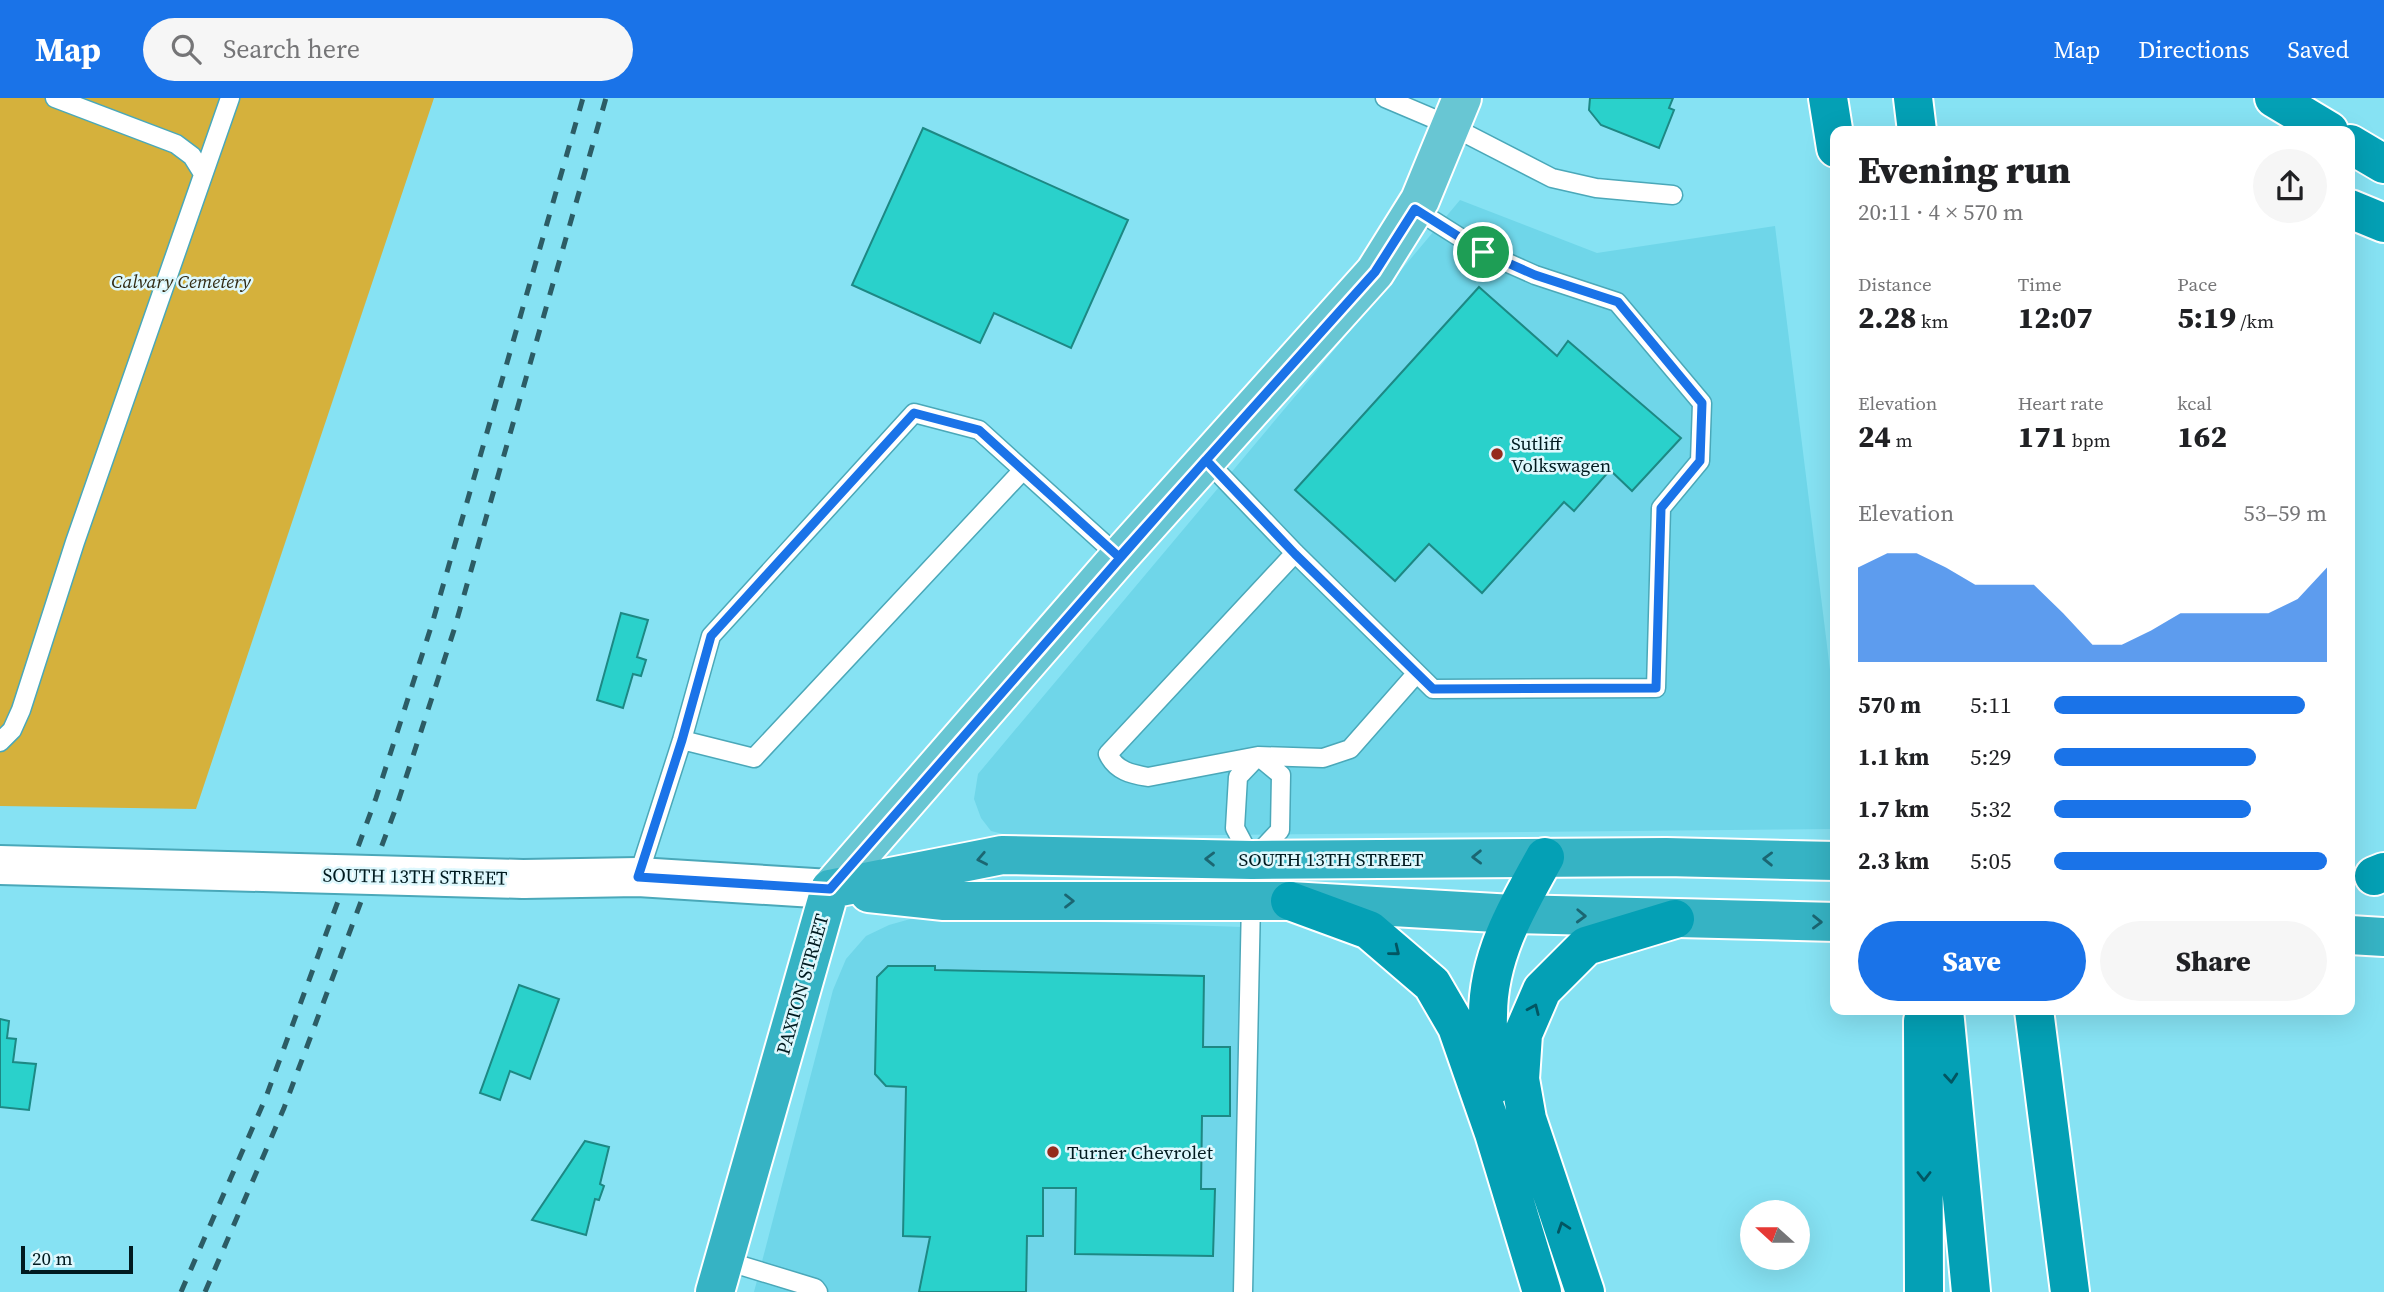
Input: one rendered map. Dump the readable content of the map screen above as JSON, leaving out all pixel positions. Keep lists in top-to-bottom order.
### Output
{
  "streets": {
    "highway": ["SOUTH 13TH STREET", "PAXTON STREET"]
  },
  "crossings": [
    ["SOUTH 13TH STREET", "PAXTON STREET"]
  ],
  "parks": ["Calvary Cemetery"],
  "places": ["Sutliff Volkswagen", "Turner Chevrolet"],
  "scale_bar": "20 m",
  "north": "left",
  "page": {
    "header": "Map",
    "search": "Search here",
    "nav": ["Map", "Directions", "Saved"],
    "heading": ["Evening run", "20:11 · 4 × 570 m"],
    "stats": [
      ["Distance", "2.28 km"],
      ["Time", "12:07"],
      ["Pace", "5:19 /km"],
      ["Elevation", "24 m"],
      ["Heart rate", "171 bpm"],
      ["kcal", "162"]
    ],
    "chart": ["Elevation", "53–59 m"],
    "list": [
      {
        "name": "570 m",
        "note": "5:11"
      },
      {
        "name": "1.1 km",
        "note": "5:29"
      },
      {
        "name": "1.7 km",
        "note": "5:32"
      },
      {
        "name": "2.3 km",
        "note": "5:05"
      }
    ],
    "buttons": ["Save", "Share"],
    "scale": "20 m"
  }
}
